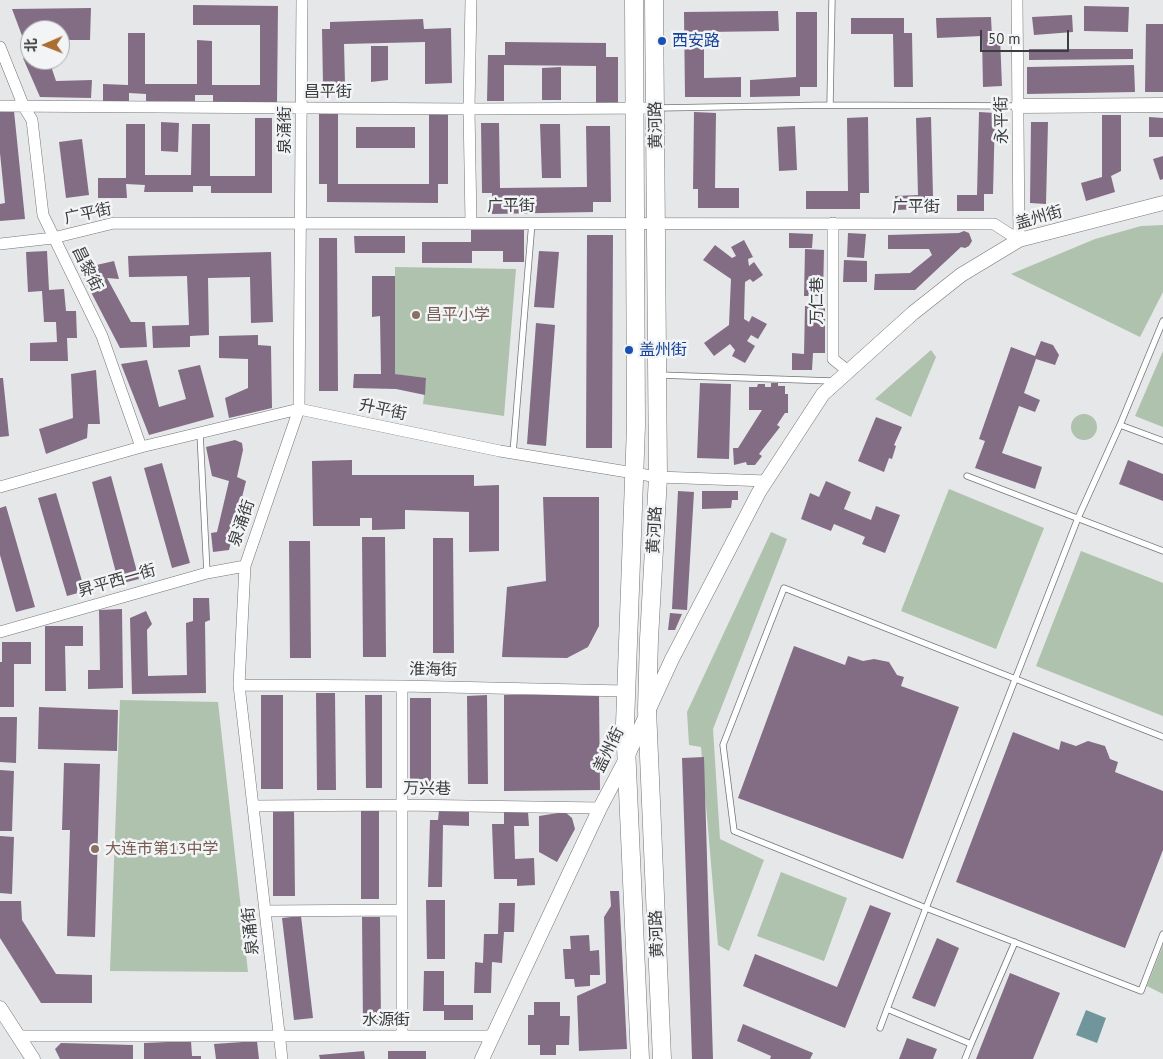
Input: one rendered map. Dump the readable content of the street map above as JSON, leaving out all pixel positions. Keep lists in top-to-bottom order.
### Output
{
  "streets": {
    "main road": ["黄河路"],
    "street": [
      "昌平街",
      "永平街",
      "泉涌街",
      "广平街",
      "盖州街",
      "昌黎街",
      "万仁巷",
      "升平街",
      "昇平西一街",
      "淮海街",
      "万兴巷",
      "水源街"
    ]
  },
  "crossings": [
    ["昌平街", "黄河路"],
    ["昌平街", "泉涌街"],
    ["昌平街", "昌黎街"],
    ["永平街", "广平街"],
    ["永平街", "盖州街"],
    ["黄河路", "广平街"],
    ["黄河路", "盖州街"],
    ["黄河路", "升平街"],
    ["黄河路", "淮海街"],
    ["泉涌街", "广平街"],
    ["泉涌街", "升平街"],
    ["泉涌街", "昇平西一街"],
    ["泉涌街", "淮海街"],
    ["泉涌街", "万兴巷"],
    ["泉涌街", "水源街"],
    ["广平街", "盖州街"],
    ["广平街", "昌黎街"],
    ["广平街", "万仁巷"],
    ["盖州街", "万仁巷"],
    ["盖州街", "升平街"],
    ["盖州街", "万兴巷"],
    ["盖州街", "水源街"],
    ["昌黎街", "升平街"]
  ],
  "places": [
    "西安路",
    "昌平小学",
    "盖州街",
    "大连市第13中学"
  ],
  "scale_bar": "50 m",
  "north": "left"
}
